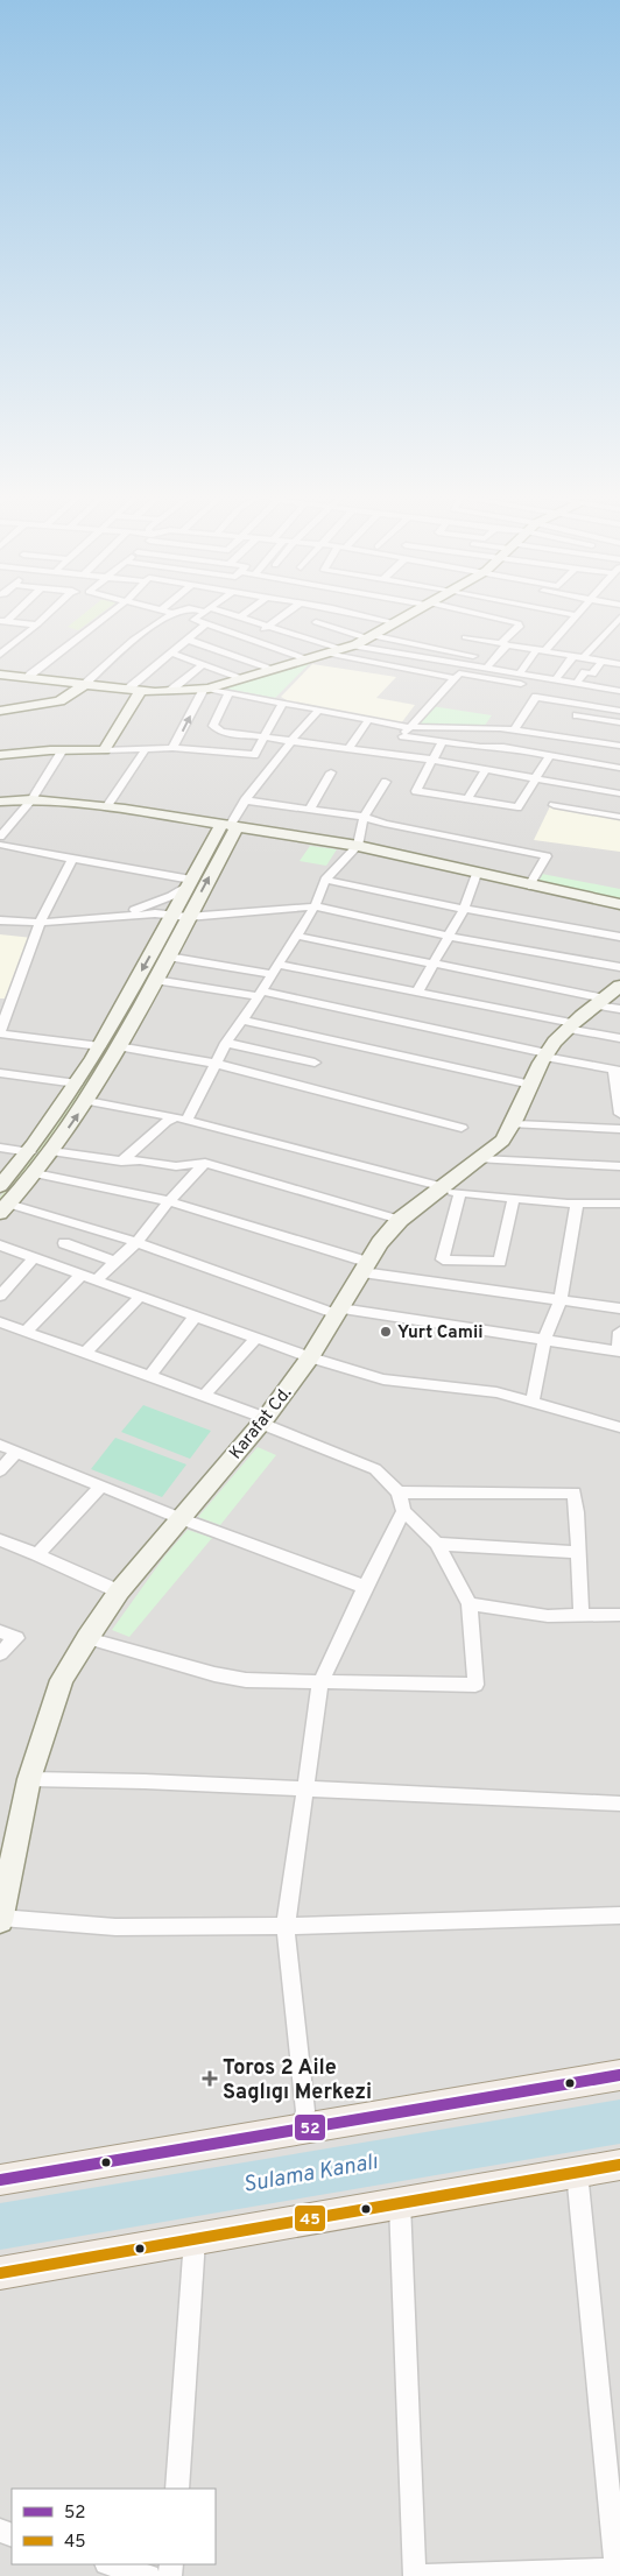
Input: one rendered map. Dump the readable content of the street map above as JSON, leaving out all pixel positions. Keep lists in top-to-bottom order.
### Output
{
  "streets": {
    "main road": ["Karafat Cd."]
  },
  "water": ["Sulama Kanalı"],
  "places": {
    "other": ["Yurt Camii"],
    "health": ["Toros 2 Aile Saglıgı Merkezi"]
  },
  "lines": ["transit line 52", "transit line 45"],
  "legend": ["52", "45"]
}
